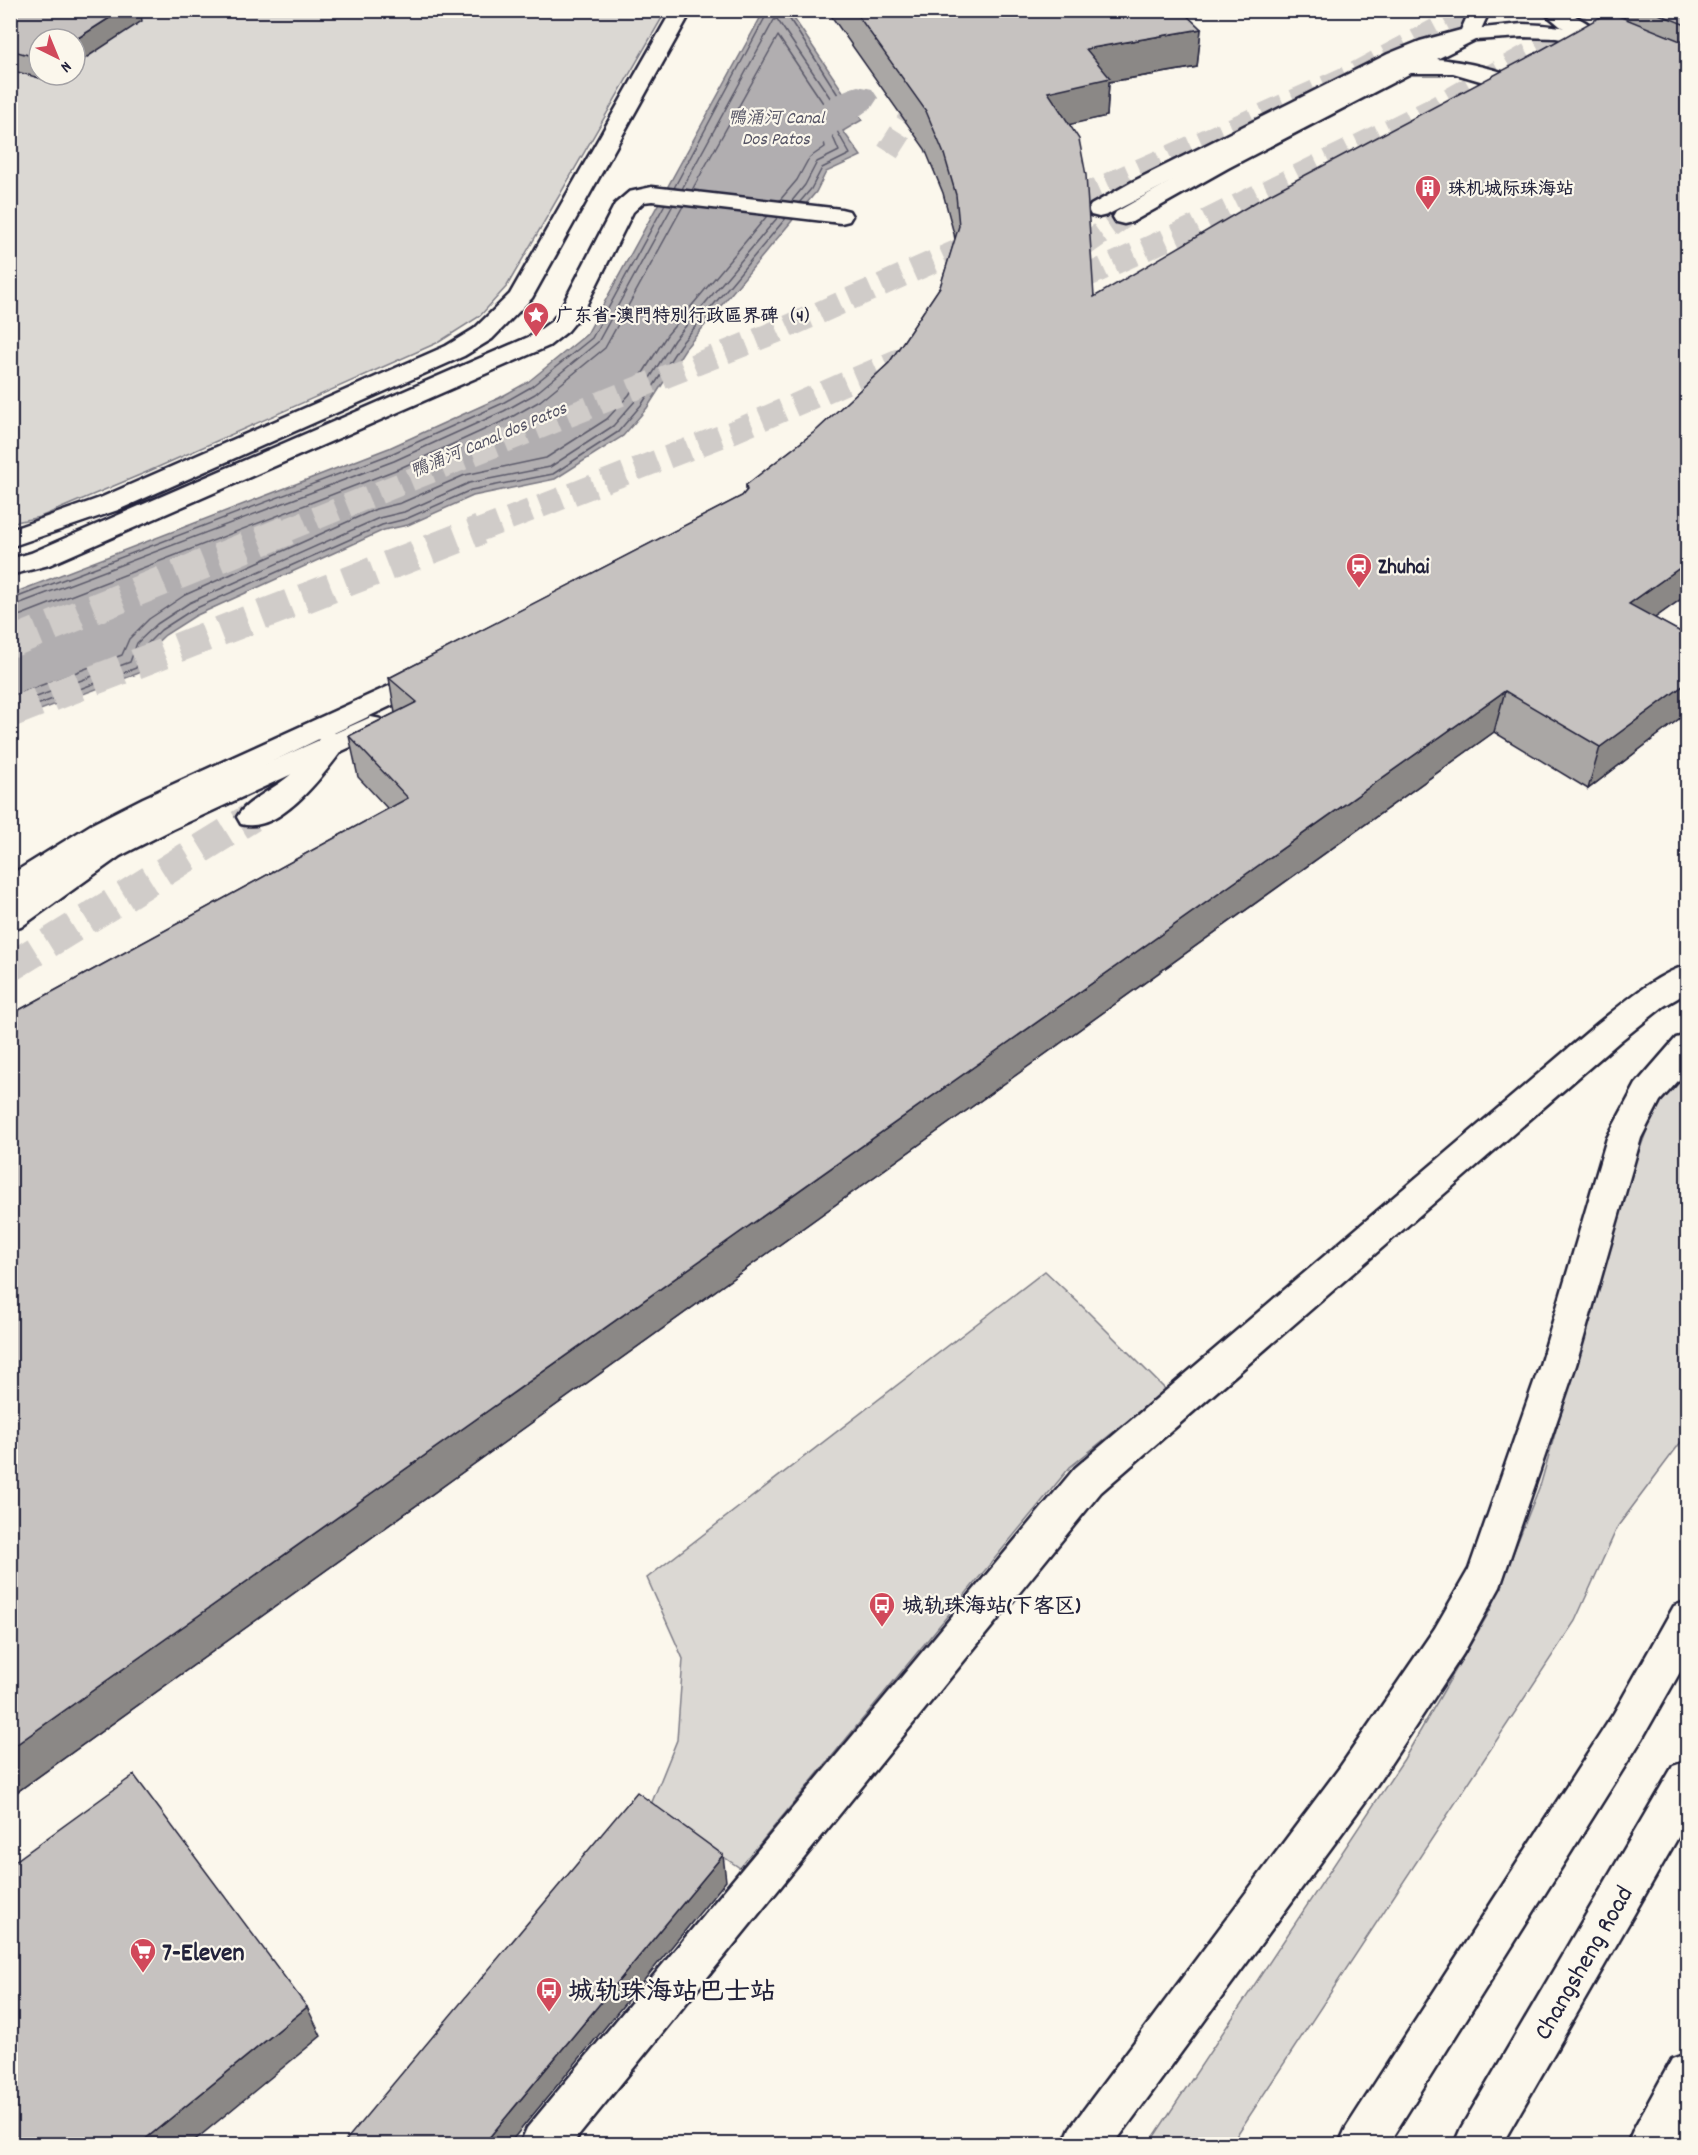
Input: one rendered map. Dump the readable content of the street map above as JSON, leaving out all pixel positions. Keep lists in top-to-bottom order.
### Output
{
  "streets": {
    "main road": ["Changsheng Road"]
  },
  "water": ["鴨涌河 Canal Dos Patos", "鴨涌河 Canal dos Patos"],
  "places": {
    "building": ["珠机城际珠海站"],
    "place": ["广东省-澳門特別行政區界碑（4）"],
    "station": ["Zhuhai"],
    "bus stop": ["城轨珠海站(下客区)", "城轨珠海站巴士站"],
    "supermarket": ["7-Eleven"]
  },
  "north": "bottom right"
}
